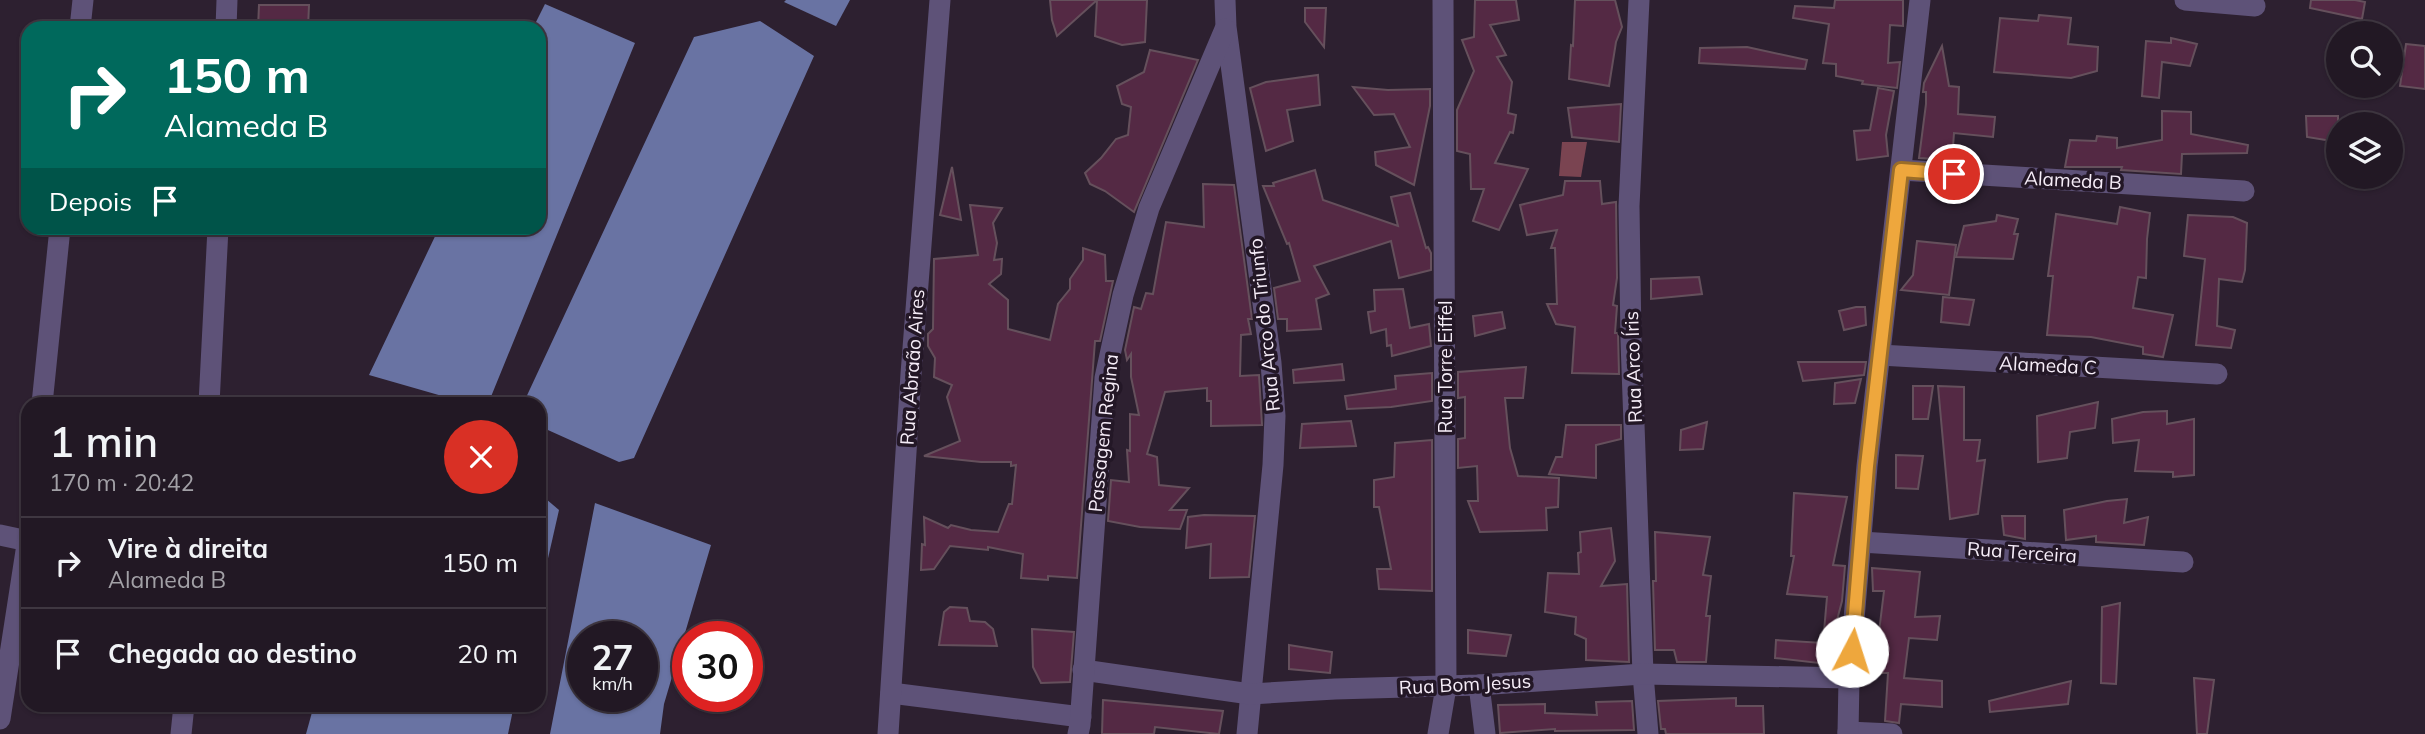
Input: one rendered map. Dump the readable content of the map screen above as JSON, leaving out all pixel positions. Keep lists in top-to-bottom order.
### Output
{
  "streets": {
    "street": [
      "Alameda B",
      "Rua Arco do Triunfo",
      "Alameda C",
      "Rua Abraão Aires",
      "Rua Torre Eiffel",
      "Rua Arco Íris",
      "Passagem Regina",
      "Rua Terceira",
      "Rua Bom Jesus"
    ]
  },
  "crossings": [
    ["Rua Arco do Triunfo", "Passagem Regina"],
    ["Rua Arco do Triunfo", "Rua Bom Jesus"],
    ["Rua Torre Eiffel", "Rua Bom Jesus"],
    ["Rua Arco Íris", "Rua Bom Jesus"],
    ["Passagem Regina", "Rua Bom Jesus"]
  ],
  "page": {
    "turn": ["150 m", "Alameda B"],
    "then": "Depois",
    "heading": ["1 min", "170 m · 20:42"],
    "list": [
      {
        "name": "Vire à direita",
        "note": "Alameda B",
        "value": "150 m"
      },
      {
        "name": "Chegada ao destino",
        "value": "20 m"
      }
    ],
    "speed": "27 km/h",
    "limit": "30"
  }
}
